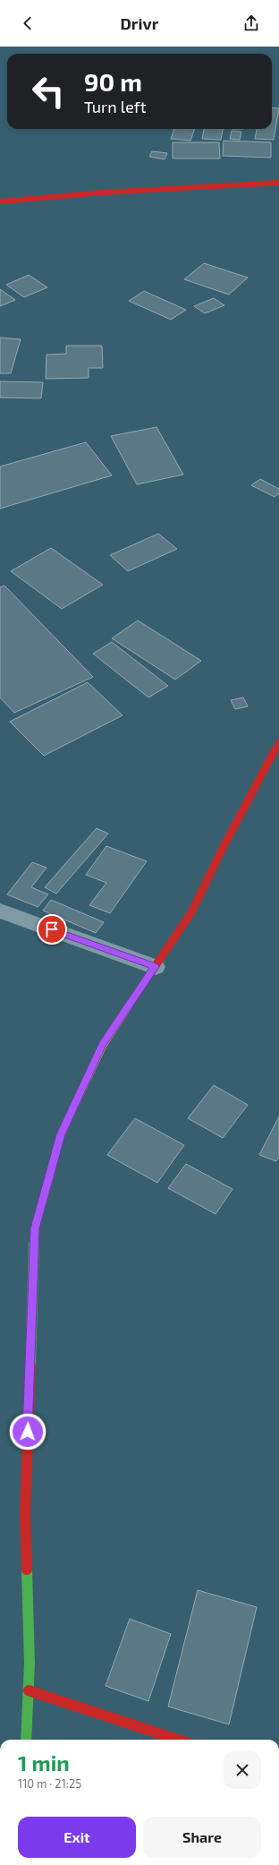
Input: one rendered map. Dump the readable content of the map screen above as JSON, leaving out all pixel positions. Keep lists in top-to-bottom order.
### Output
{
  "page": {
    "header": "Drivr",
    "turn": ["90 m", "Turn left"],
    "heading": ["1 min", "110 m · 21:25"],
    "buttons": ["Exit", "Share"]
  }
}
